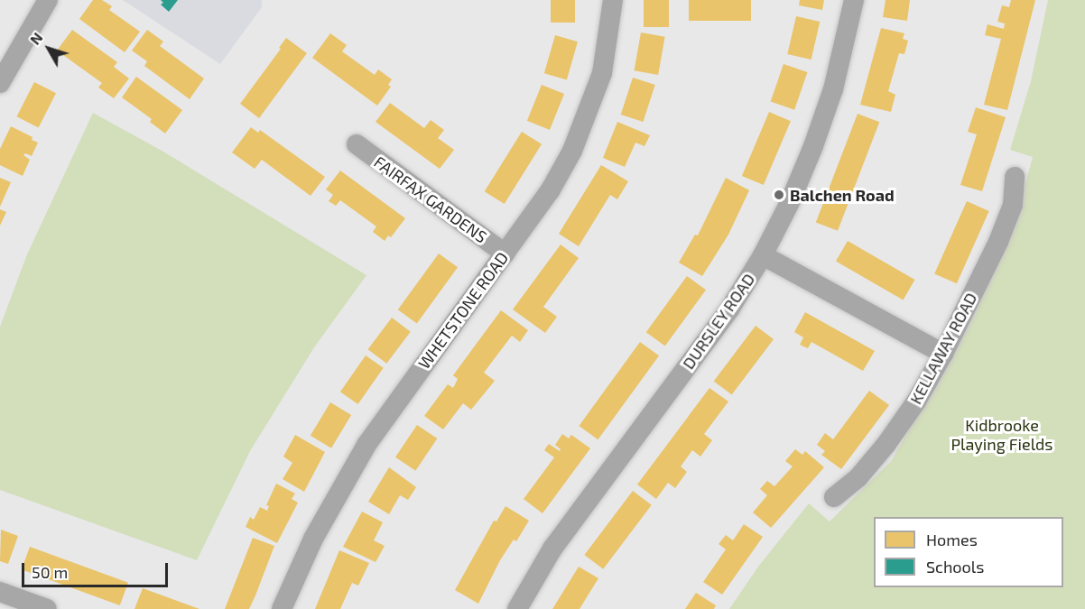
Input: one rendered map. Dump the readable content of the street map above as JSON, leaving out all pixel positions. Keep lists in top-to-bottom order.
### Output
{
  "streets": {
    "street": [
      "FAIRFAX GARDENS",
      "WHETSTONE ROAD",
      "DURSLEY ROAD",
      "KELLAWAY ROAD"
    ]
  },
  "crossings": [
    ["FAIRFAX GARDENS", "WHETSTONE ROAD"]
  ],
  "parks": ["Kidbrooke Playing Fields"],
  "places": ["Balchen Road"],
  "legend": ["Homes", "Schools"],
  "scale_bar": "50 m",
  "north": "top left"
}
